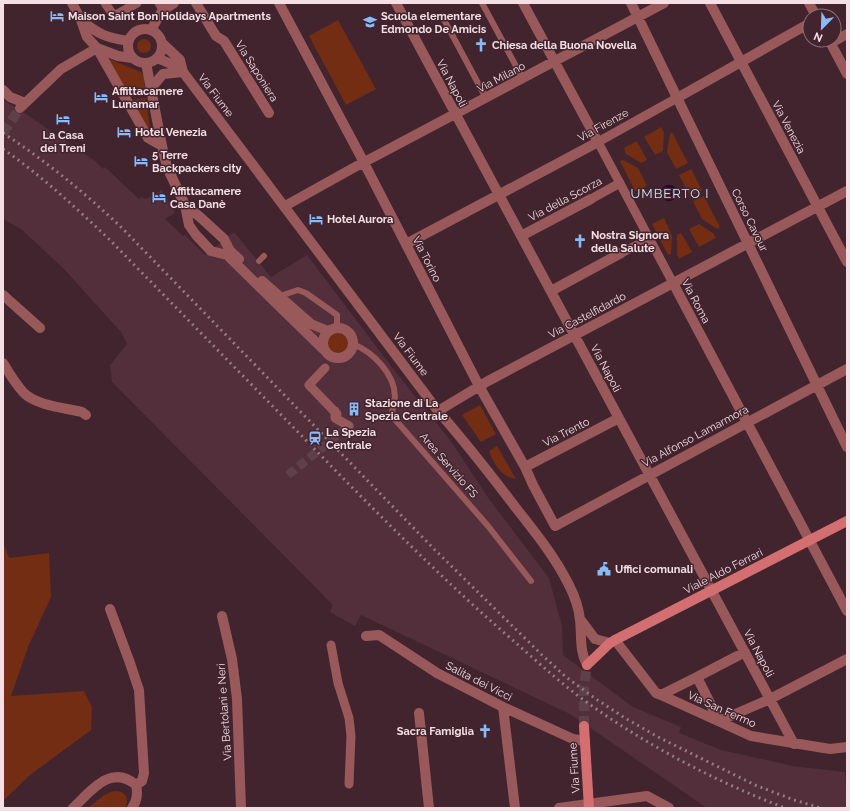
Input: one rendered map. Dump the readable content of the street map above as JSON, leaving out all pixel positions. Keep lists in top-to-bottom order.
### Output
{
  "streets": {
    "main road": ["Via Fiume", "Viale Aldo Ferrari"],
    "street": [
      "Via Saponiera",
      "Via Milano",
      "Via Napoli",
      "Via Firenze",
      "Via Venezia",
      "Via della Scorza",
      "Corso Cavour",
      "Via Torino",
      "Via Roma",
      "Via Castelfidardo",
      "Via Trento",
      "Via Alfonso Lamarmora",
      "Salita dei Vicci",
      "Via San Fermo",
      "Via Bertolani e Neri"
    ],
    "lane": ["Area Servizio FS"]
  },
  "crossings": [
    ["Via Milano", "Via Napoli"],
    ["Via Milano", "Via Fiume"],
    ["Via Milano", "Corso Cavour"],
    ["Via Milano", "Via Torino"],
    ["Via Milano", "Via Roma"],
    ["Via Napoli", "Via Firenze"],
    ["Via Napoli", "Via della Scorza"],
    ["Via Napoli", "Via Castelfidardo"],
    ["Via Napoli", "Via Trento"],
    ["Via Napoli", "Via Alfonso Lamarmora"],
    ["Via Napoli", "Viale Aldo Ferrari"],
    ["Via Napoli", "Via San Fermo"],
    ["Via Fiume", "Via Castelfidardo"],
    ["Via Fiume", "Viale Aldo Ferrari"],
    ["Via Fiume", "Salita dei Vicci"],
    ["Via Firenze", "Via Venezia"],
    ["Via Firenze", "Corso Cavour"],
    ["Via Firenze", "Via Torino"],
    ["Via Firenze", "Via Roma"],
    ["Via Venezia", "Via Castelfidardo"],
    ["Via della Scorza", "Via Roma"],
    ["Corso Cavour", "Via Castelfidardo"],
    ["Corso Cavour", "Via Alfonso Lamarmora"],
    ["Via Torino", "Via Castelfidardo"],
    ["Via Torino", "Via Trento"],
    ["Via Torino", "Via Alfonso Lamarmora"],
    ["Via Roma", "Via Castelfidardo"],
    ["Via Roma", "Via Alfonso Lamarmora"],
    ["Via Roma", "Viale Aldo Ferrari"],
    ["Viale Aldo Ferrari", "Via San Fermo"]
  ],
  "districts": ["UMBERTO I"],
  "places": {
    "hotel": [
      "Maison Saint Bon Holidays Apartments",
      "Affittacamere Lunamar",
      "La Casa dei Treni",
      "Hotel Venezia",
      "5 Terre Backpackers city",
      "Affittacamere Casa Danè",
      "Hotel Aurora"
    ],
    "school or university": ["Scuola elementare Edmondo De Amicis"],
    "church": ["Chiesa della Buona Novella", "Nostra Signora della Salute", "Sacra Famiglia"],
    "building": ["Stazione di La Spezia Centrale"],
    "station": ["La Spezia Centrale"],
    "public building": ["Uffici comunali"]
  },
  "north": "bottom left"
}
